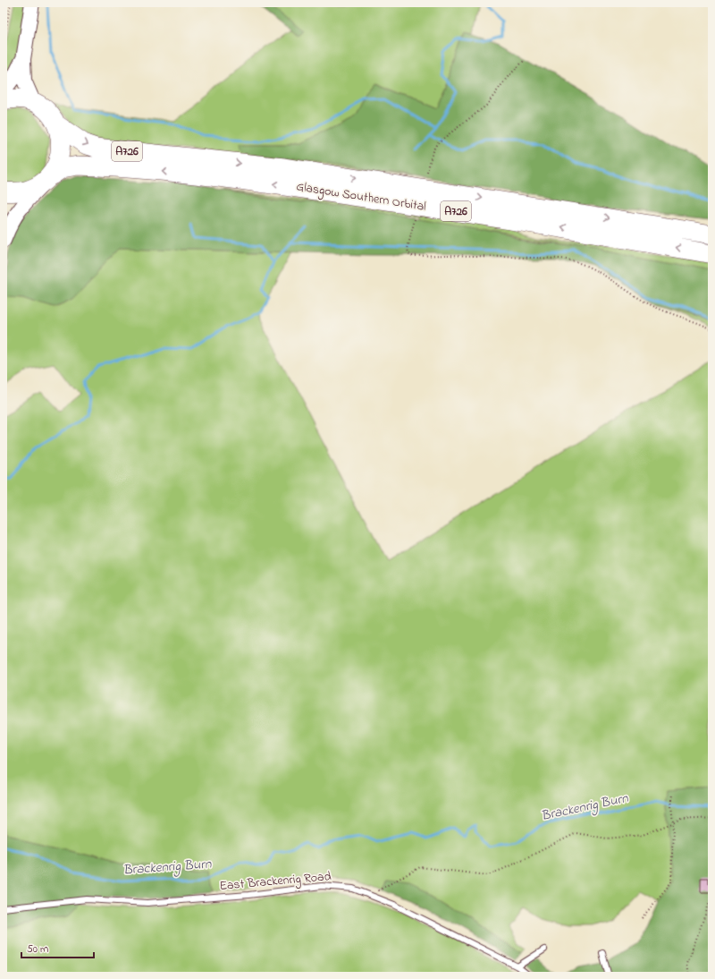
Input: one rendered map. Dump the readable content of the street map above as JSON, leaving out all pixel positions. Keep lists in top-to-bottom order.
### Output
{
  "streets": {
    "highway": ["A726", "Glasgow Southern Orbital"],
    "lane": ["East Brackenrig Road"]
  },
  "crossings": [
    ["A726", "Glasgow Southern Orbital"]
  ],
  "water": ["Brackenrig Burn"],
  "scale_bar": "50 m"
}
